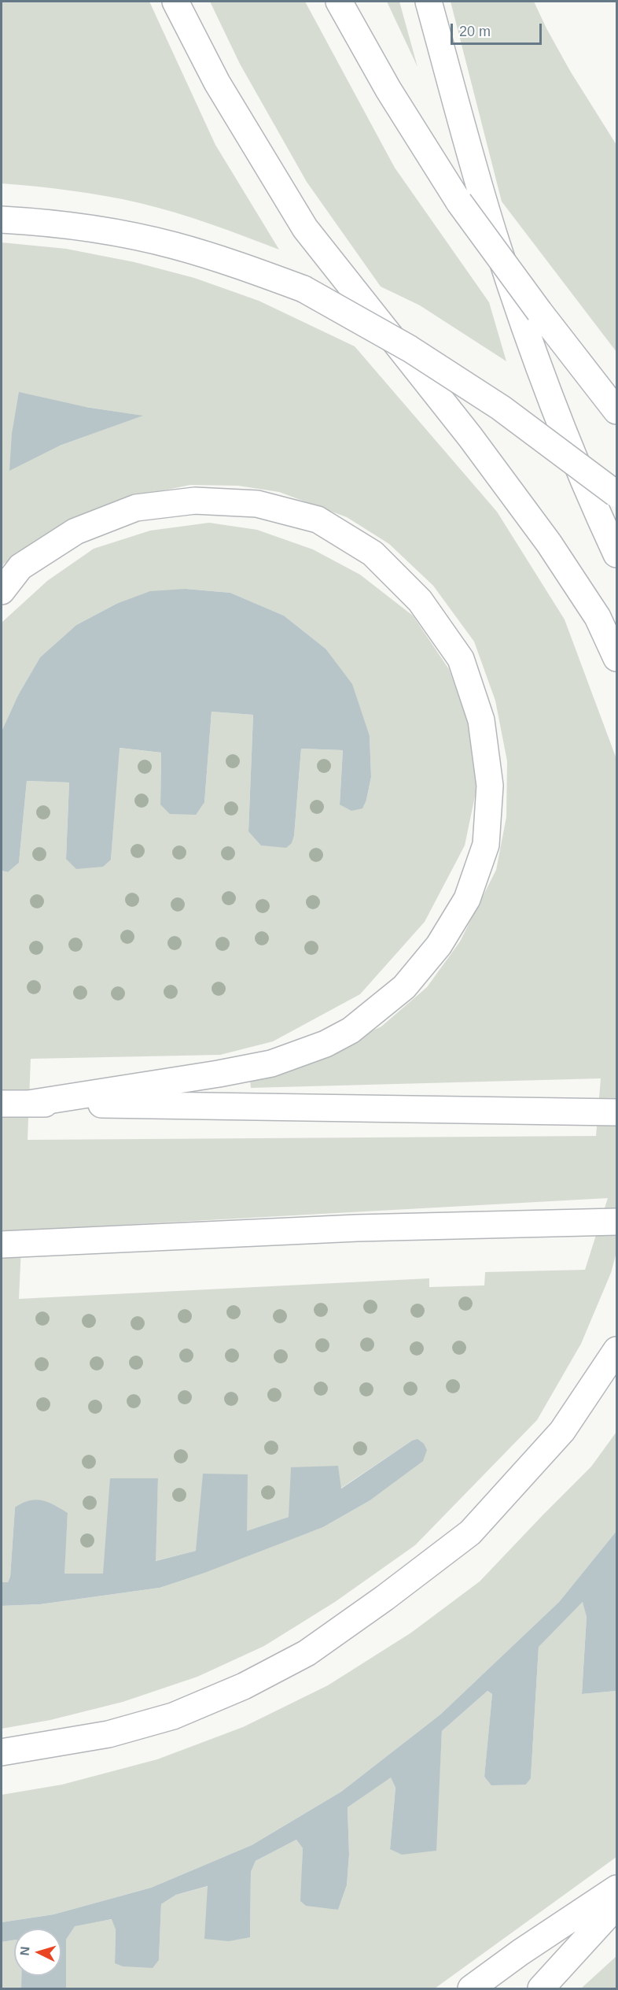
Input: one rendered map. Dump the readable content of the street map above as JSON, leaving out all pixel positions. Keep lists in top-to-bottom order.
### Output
{
  "scale_bar": "20 m",
  "north": "left"
}
